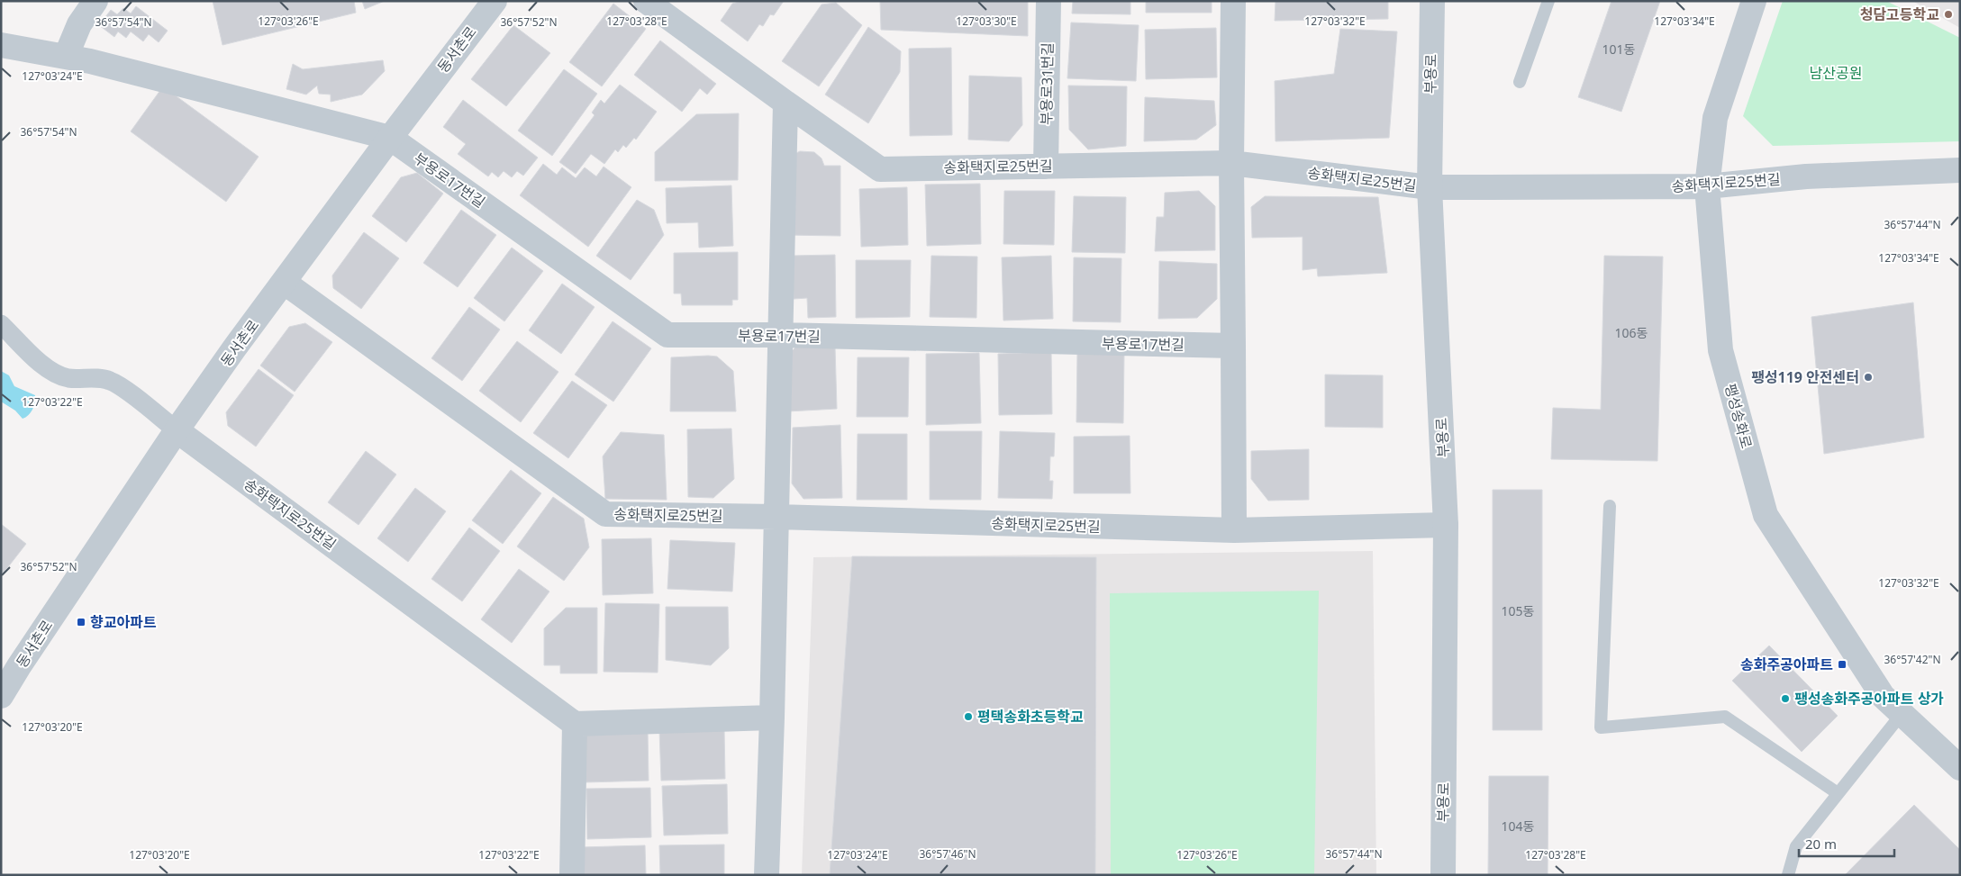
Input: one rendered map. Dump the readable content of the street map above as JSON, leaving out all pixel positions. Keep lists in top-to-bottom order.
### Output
{
  "streets": {
    "street": [
      "동서촌로",
      "부용로",
      "부용로31번길",
      "송화택지로25번길",
      "부용로17번길",
      "팽성송화로"
    ]
  },
  "crossings": [
    ["동서촌로", "송화택지로25번길"],
    ["동서촌로", "부용로17번길"],
    ["부용로", "송화택지로25번길"],
    ["부용로31번길", "송화택지로25번길"],
    ["송화택지로25번길", "팽성송화로"]
  ],
  "parks": ["남산공원"],
  "places": {
    "other": [
      "청담고등학교",
      "팽성119 안전센터",
      "팽성송화주공아파트 상가",
      "평택송화초등학교"
    ],
    "transit": ["향교아파트", "송화주공아파트"]
  },
  "house_numbers": [
    "101동",
    "106동",
    "105동",
    "104동"
  ],
  "scale_bar": "20 m",
  "coordinates": [
    "127°03'26\"E",
    "127°03'28\"E",
    "127°03'30\"E",
    "127°03'32\"E",
    "127°03'34\"E",
    "36°57'54\"N",
    "36°57'52\"N",
    "127°03'24\"E",
    "36°57'44\"N",
    "127°03'22\"E",
    "36°57'42\"N",
    "127°03'20\"E",
    "36°57'46\"N"
  ]
}
